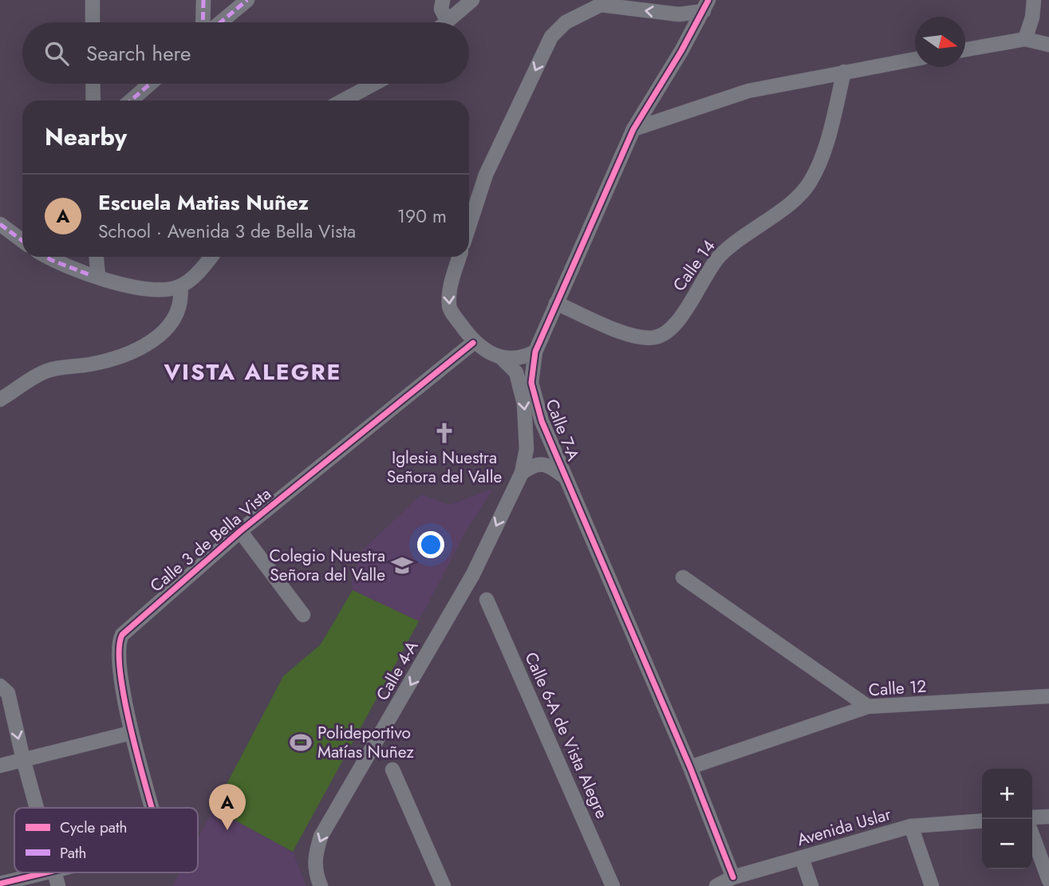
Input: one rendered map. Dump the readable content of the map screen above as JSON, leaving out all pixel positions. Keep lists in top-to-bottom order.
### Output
{
  "streets": {
    "street": [
      "Calle 14",
      "Calle 7-A",
      "Calle 3 de Bella Vista",
      "Calle 4-A",
      "Calle 12",
      "Calle 6-A de Vista Alegre",
      "Avenida Uslar"
    ]
  },
  "crossings": [
    ["Calle 14", "Calle 7-A"],
    ["Calle 7-A", "Calle 3 de Bella Vista"],
    ["Calle 7-A", "Calle 4-A"],
    ["Calle 7-A", "Calle 12"],
    ["Calle 7-A", "Avenida Uslar"]
  ],
  "one_way": ["Calle 4-A"],
  "districts": ["VISTA ALEGRE"],
  "places": {
    "church": ["Iglesia Nuestra Señora del Valle"],
    "school or university": ["Colegio Nuestra Señora del Valle"],
    "sports": ["Polideportivo Matías Nuñez"]
  },
  "legend": ["Cycle path", "Path"],
  "north": "right",
  "page": {
    "search": "Search here",
    "heading": "Nearby",
    "list": [
      {
        "mark": "A",
        "name": "Escuela Matias Nuñez",
        "note": "School · Avenida 3 de Bella Vista",
        "value": "190 m"
      }
    ],
    "map_buttons": ["+", "−"],
    "pins": "A"
  }
}
